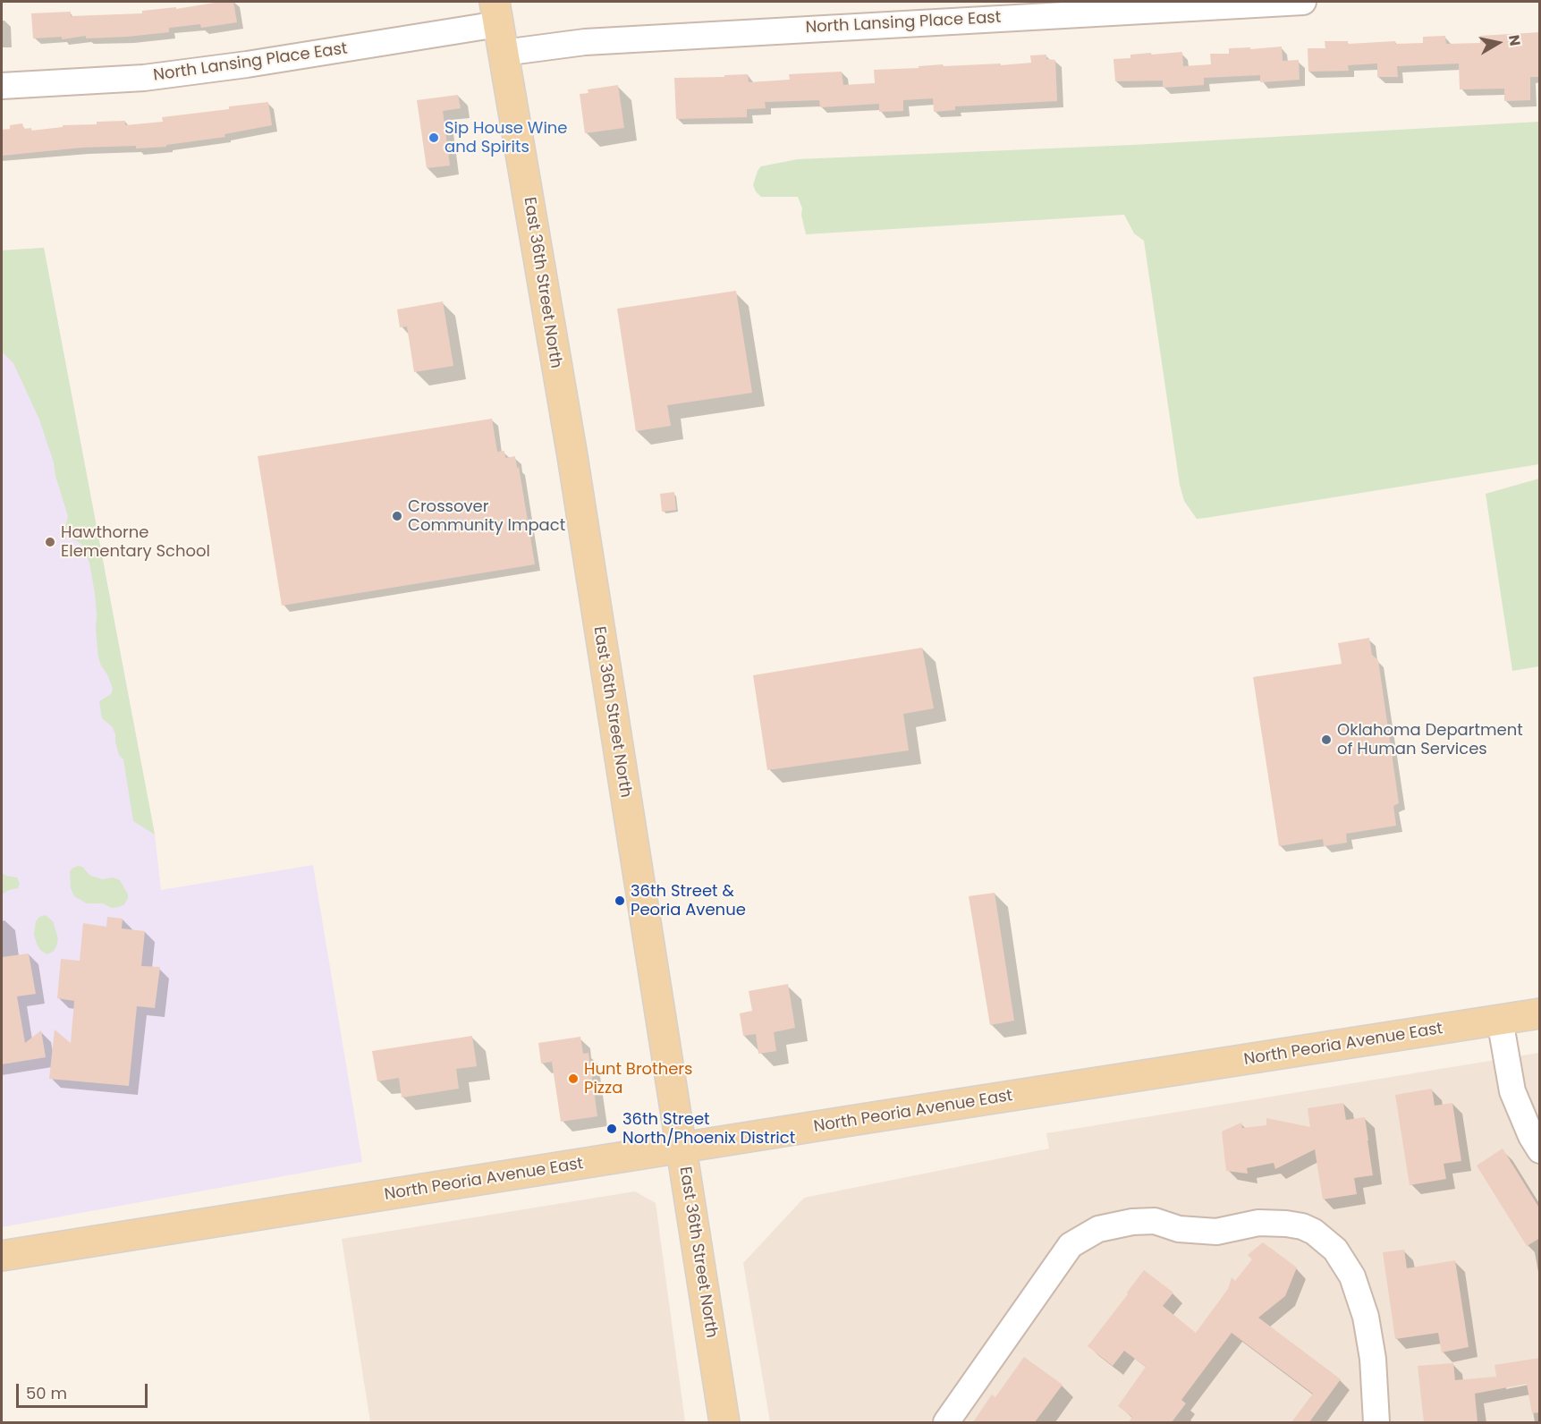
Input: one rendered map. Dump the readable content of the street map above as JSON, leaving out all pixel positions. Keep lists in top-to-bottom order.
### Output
{
  "streets": {
    "main road": ["East 36th Street North", "North Peoria Avenue East"],
    "street": ["North Lansing Place East"]
  },
  "crossings": [
    ["North Lansing Place East", "East 36th Street North"],
    ["East 36th Street North", "North Peoria Avenue East"]
  ],
  "places": [
    "Sip House Wine and Spirits",
    "Crossover Community Impact",
    "Hawthorne Elementary School",
    "Oklahoma Department of Human Services",
    "36th Street & Peoria Avenue",
    "Hunt Brothers Pizza",
    "36th Street North/Phoenix District"
  ],
  "scale_bar": "50 m",
  "north": "right"
}
